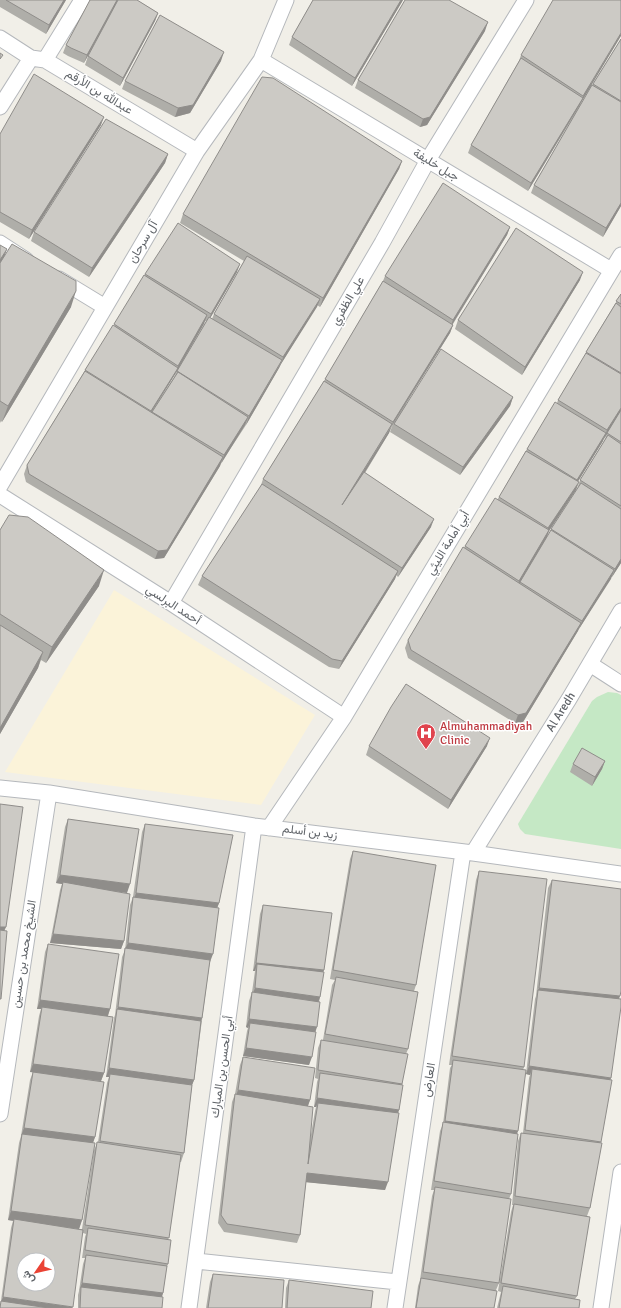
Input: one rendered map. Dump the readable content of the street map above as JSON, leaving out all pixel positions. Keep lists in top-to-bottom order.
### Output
{
  "streets": {
    "street": [
      "عبدالله بن الأرقم",
      "جبل خليفة",
      "آل سرحان",
      "علي الظفري",
      "أبي أمامة الليثي",
      "أحمد البرلسي",
      "Al Aredh",
      "زيد بن أسلم",
      "الشيخ محمد بن حسين",
      "أبي الحسن بن المبارك",
      "العارض"
    ]
  },
  "crossings": [
    ["عبدالله بن الأرقم", "آل سرحان"],
    ["جبل خليفة", "آل سرحان"],
    ["جبل خليفة", "علي الظفري"],
    ["جبل خليفة", "أبي أمامة الليثي"],
    ["علي الظفري", "أحمد البرلسي"],
    ["أبي أمامة الليثي", "أحمد البرلسي"],
    ["أبي أمامة الليثي", "زيد بن أسلم"],
    ["أبي أمامة الليثي", "أبي الحسن بن المبارك"],
    ["Al Aredh", "زيد بن أسلم"],
    ["Al Aredh", "العارض"],
    ["زيد بن أسلم", "الشيخ محمد بن حسين"],
    ["زيد بن أسلم", "أبي الحسن بن المبارك"],
    ["زيد بن أسلم", "العارض"]
  ],
  "places": {
    "hospital": ["Almuhammadiyah Clinic"]
  },
  "north": "bottom left"
}
